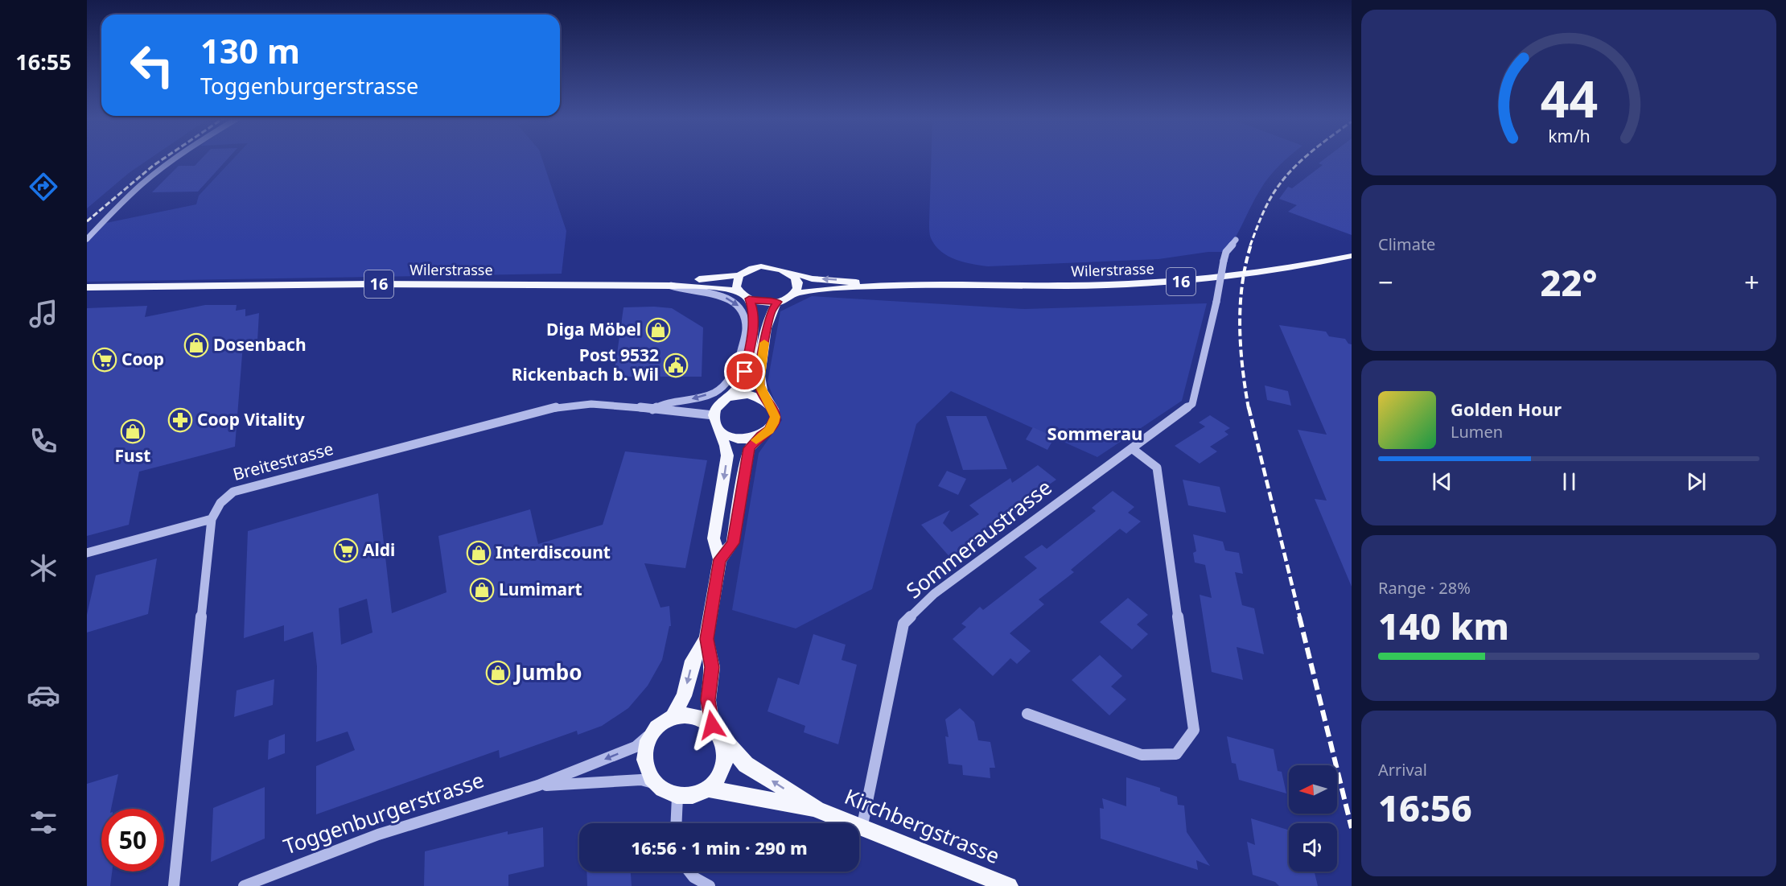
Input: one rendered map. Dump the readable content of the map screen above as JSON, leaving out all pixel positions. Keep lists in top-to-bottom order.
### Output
{
  "streets": {
    "main road": ["Wilerstrasse", "16", "Kirchbergstrasse"],
    "street": ["Breitestrasse", "Sommeraustrasse", "Toggenburgerstrasse"]
  },
  "crossings": [
    ["Wilerstrasse", "Breitestrasse"],
    ["Sommeraustrasse", "Kirchbergstrasse"],
    ["Toggenburgerstrasse", "Kirchbergstrasse"]
  ],
  "districts": ["Sommerau"],
  "places": {
    "shop": [
      "Diga Möbel",
      "Dosenbach",
      "Fust",
      "Interdiscount",
      "Lumimart",
      "Jumbo"
    ],
    "supermarket": ["Coop", "Aldi"],
    "public building": ["Post 9532 Rickenbach b. Wil"],
    "pharmacy": ["Coop Vitality"]
  },
  "north": "left",
  "page": {
    "tabs": "16:55",
    "turn": ["130 m", "Toggenburgerstrasse"],
    "tile": [
      "Climate",
      ["Range · 28%", "140 km"],
      ["Arrival", "16:56"]
    ],
    "heat": ["−", "22°", "+"],
    "song": ["Golden Hour", "Lumen"],
    "limit": "50",
    "trip": "16:56 · 1 min · 290 m",
    "gauge": ["44", "km/h"]
  }
}
